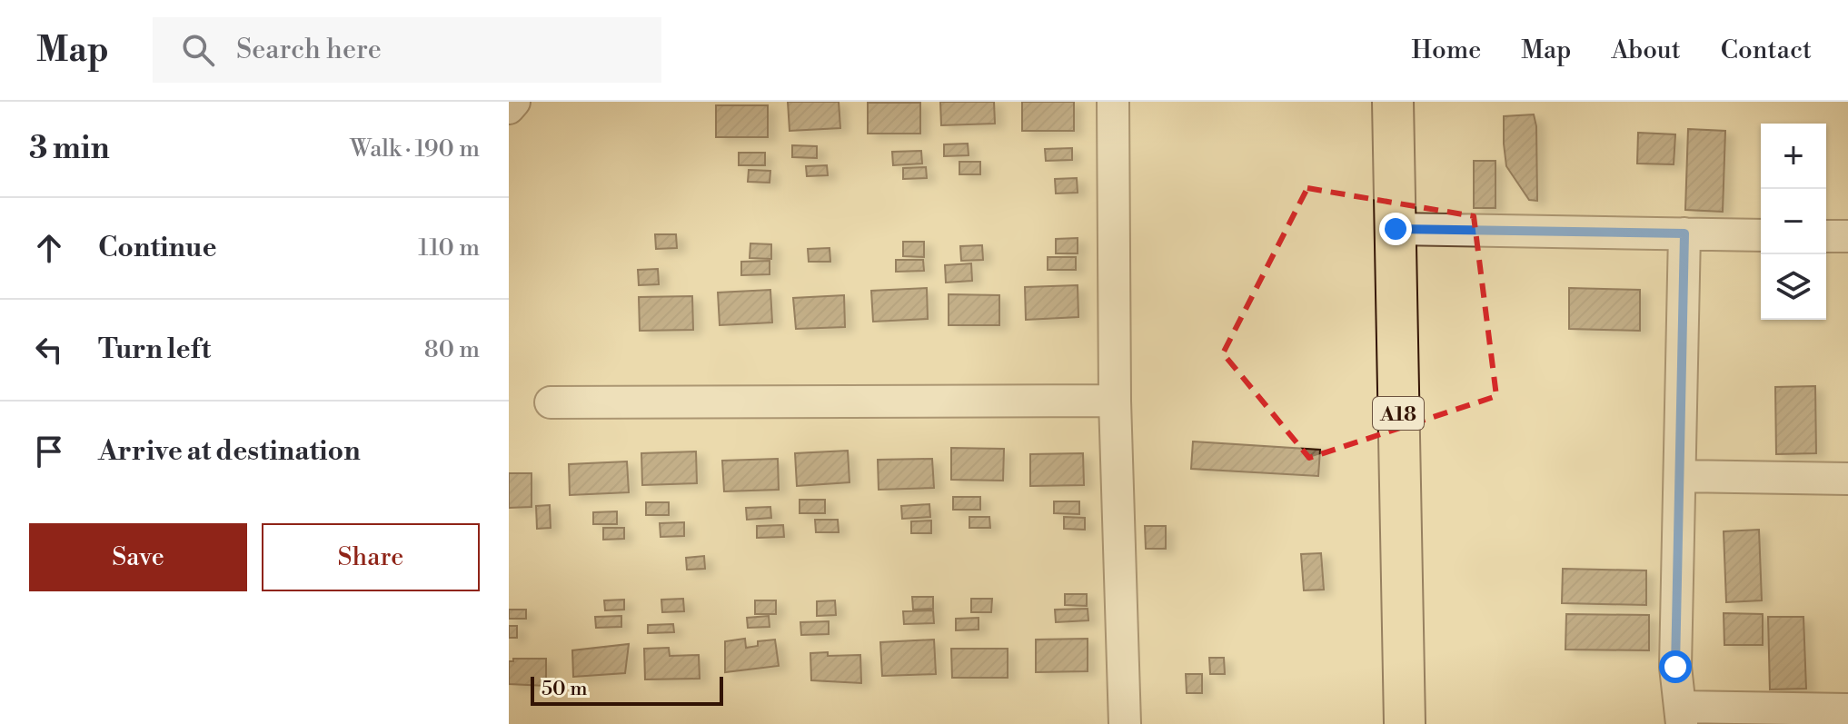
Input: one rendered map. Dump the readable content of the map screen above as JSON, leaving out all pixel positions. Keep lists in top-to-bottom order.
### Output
{
  "streets": {
    "highway": ["A18"]
  },
  "scale_bar": "50 m",
  "page": {
    "header": "Map",
    "search": "Search here",
    "nav": [
      "Home",
      "Map",
      "About",
      "Contact"
    ],
    "heading": ["3 min", "Walk · 190 m"],
    "map_buttons": ["+", "−"],
    "list": [
      ["Continue", "110 m"],
      ["Turn left", "80 m"],
      "Arrive at destination"
    ],
    "buttons": ["Save", "Share"],
    "scale": "50 m"
  }
}
